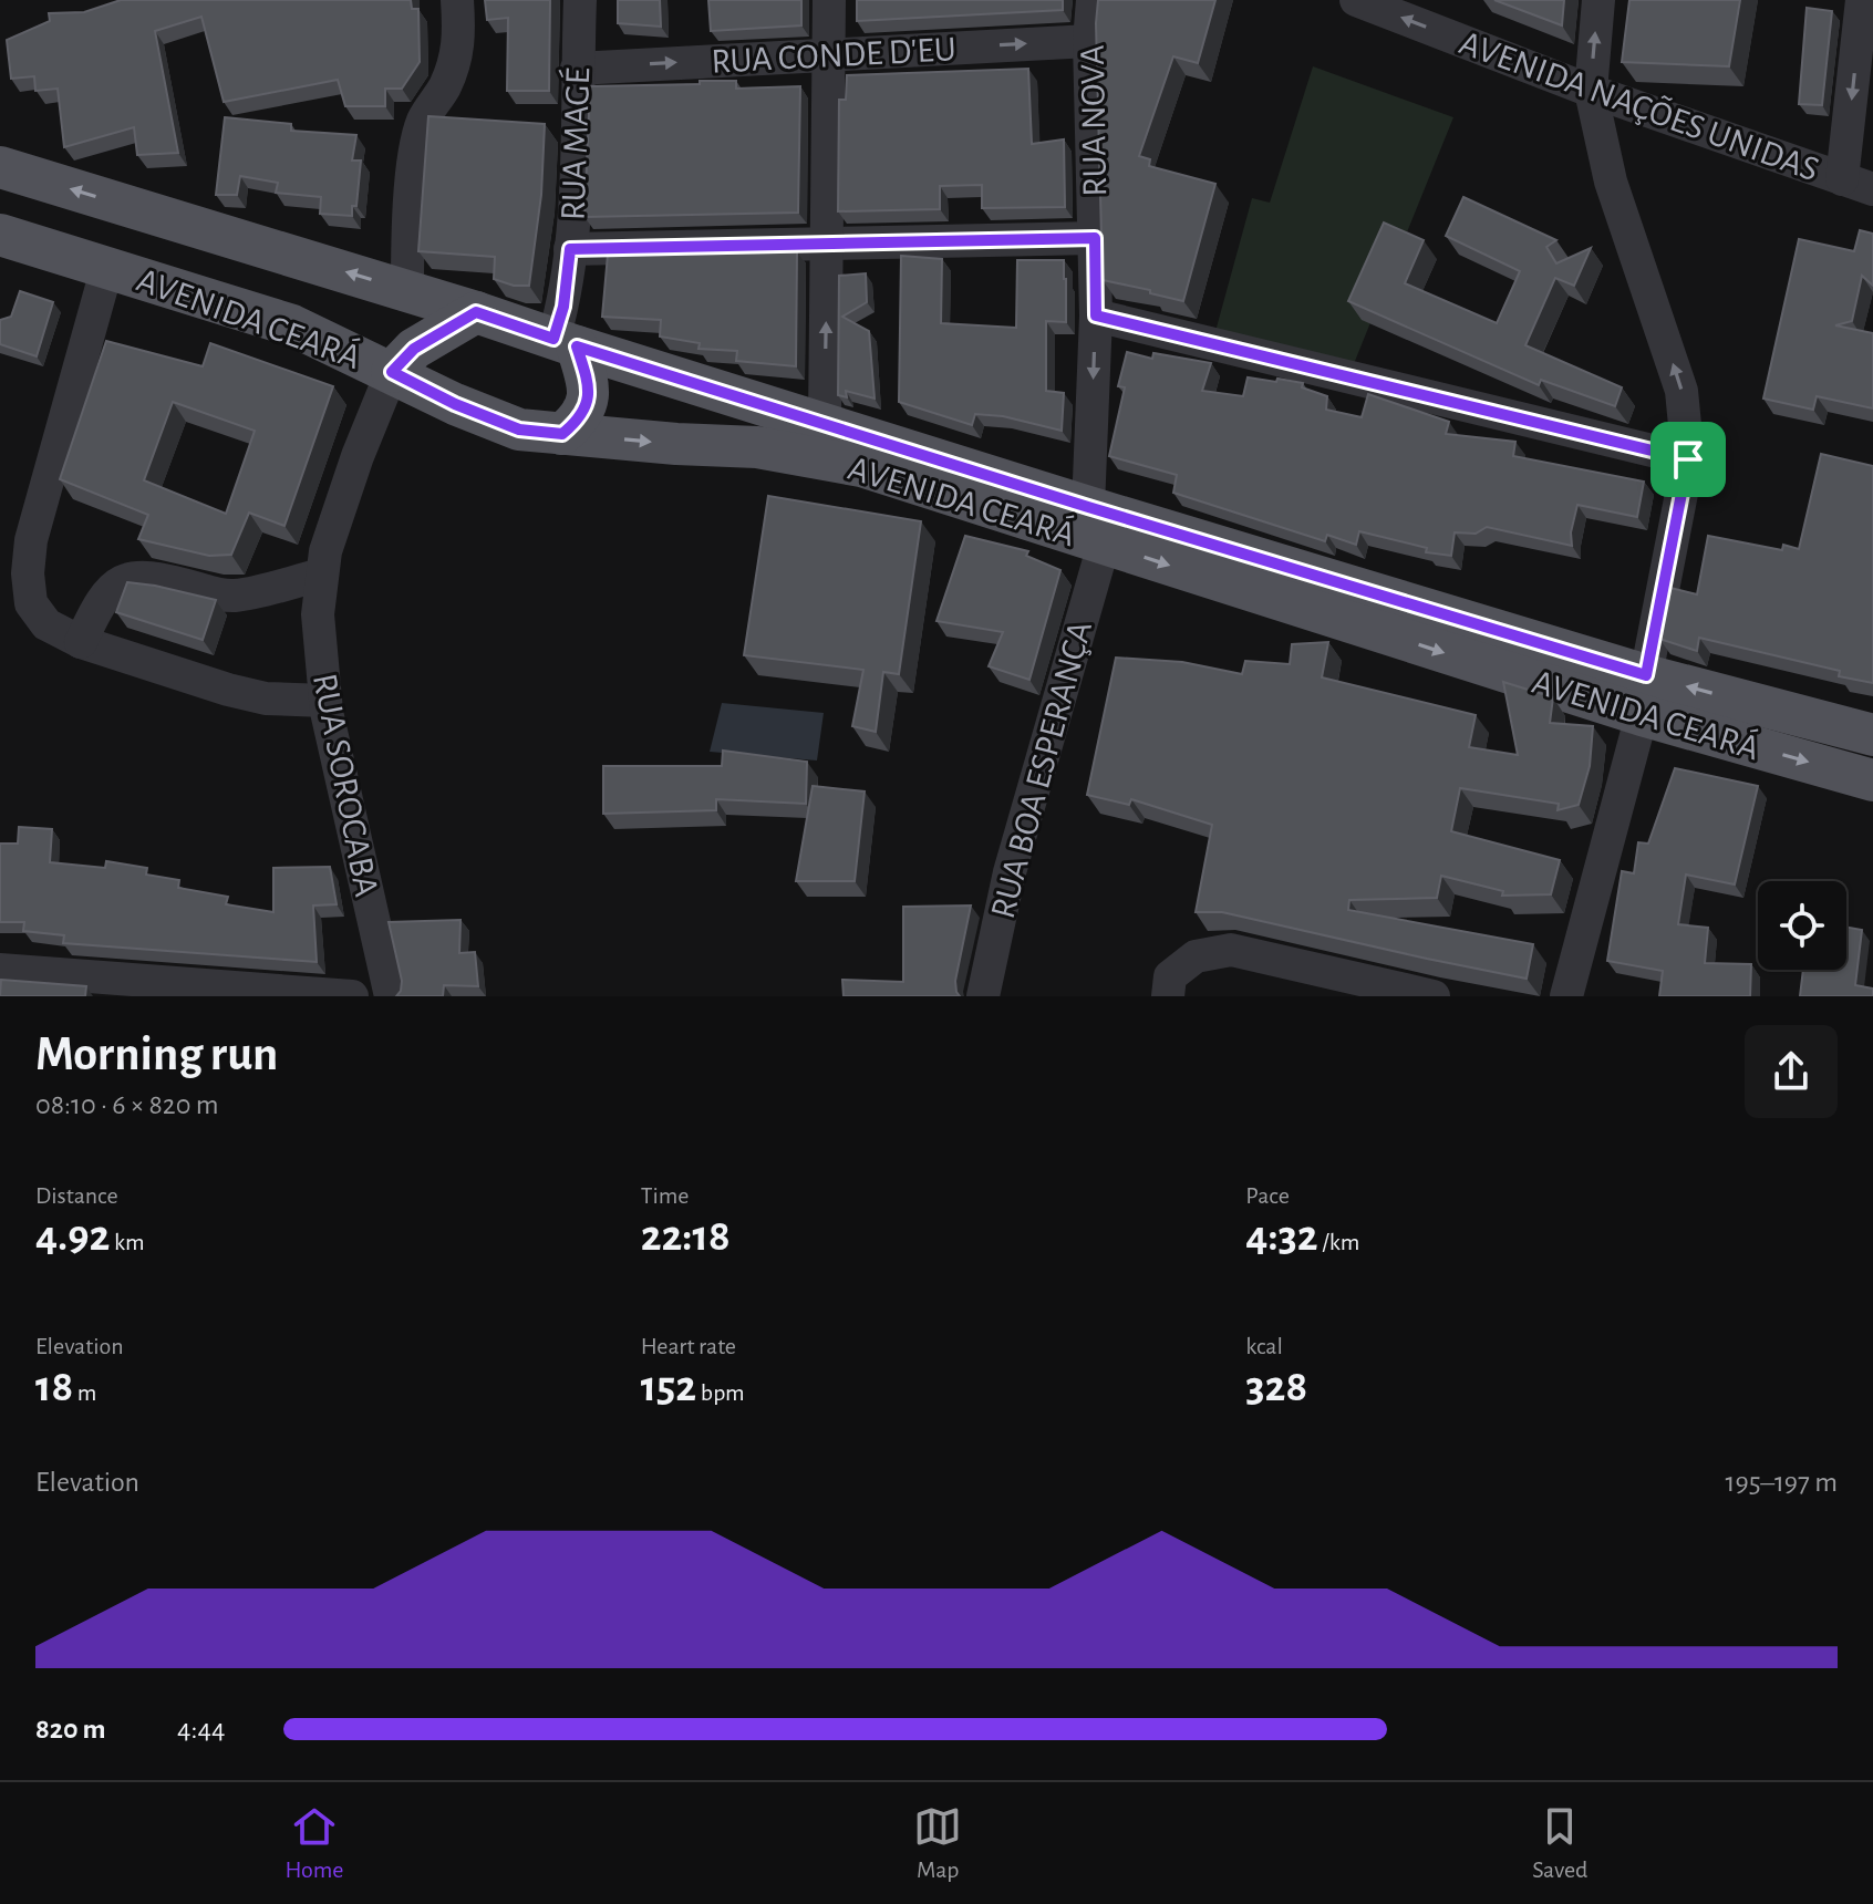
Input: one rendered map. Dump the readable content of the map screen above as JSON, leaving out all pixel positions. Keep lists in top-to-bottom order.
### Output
{
  "streets": {
    "main road": ["AVENIDA CEARÁ"],
    "street": [
      "RUA CONDE D'EU",
      "AVENIDA NAÇÕES UNIDAS",
      "RUA NOVA",
      "RUA MAGÉ",
      "RUA BOA ESPERANÇA",
      "RUA SOROCABA"
    ]
  },
  "crossings": [
    ["RUA CONDE D'EU", "RUA NOVA"],
    ["RUA CONDE D'EU", "RUA MAGÉ"],
    ["RUA NOVA", "AVENIDA CEARÁ"],
    ["RUA NOVA", "RUA BOA ESPERANÇA"],
    ["RUA MAGÉ", "AVENIDA CEARÁ"],
    ["AVENIDA CEARÁ", "RUA BOA ESPERANÇA"],
    ["AVENIDA CEARÁ", "RUA SOROCABA"]
  ],
  "one_way": ["AVENIDA NAÇÕES UNIDAS"],
  "page": {
    "heading": ["Morning run", "08:10 · 6 × 820 m"],
    "stats": [
      ["Distance", "4.92 km"],
      ["Time", "22:18"],
      ["Pace", "4:32 /km"],
      ["Elevation", "18 m"],
      ["Heart rate", "152 bpm"],
      ["kcal", "328"]
    ],
    "chart": ["Elevation", "195–197 m"],
    "list": [
      {
        "name": "820 m",
        "note": "4:44"
      }
    ],
    "tabs": ["Home", "Map", "Saved"]
  }
}
